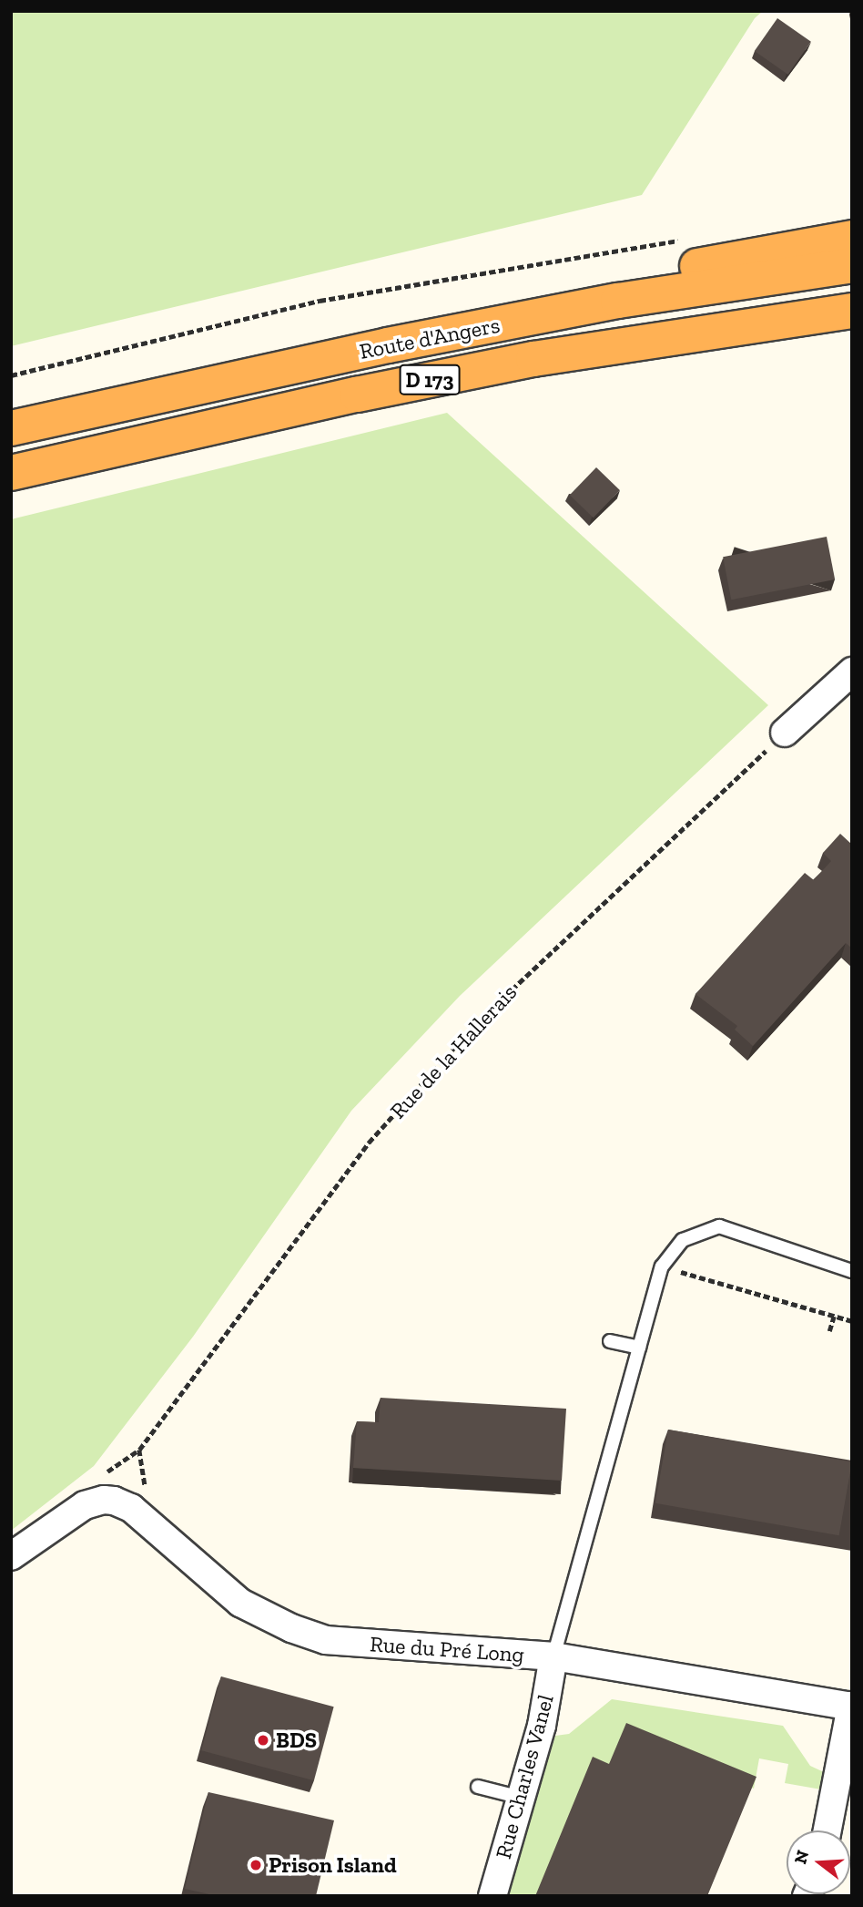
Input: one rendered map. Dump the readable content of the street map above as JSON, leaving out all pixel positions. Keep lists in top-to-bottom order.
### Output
{
  "streets": {
    "highway": ["Route d'Angers", "D 173"],
    "street": ["Rue du Pré Long", "Rue Charles Vanel"],
    "path": ["Rue de la Hallerais"]
  },
  "crossings": [
    ["Rue du Pré Long", "Rue Charles Vanel"]
  ],
  "places": ["BDS", "Prison Island"],
  "north": "left"
}
